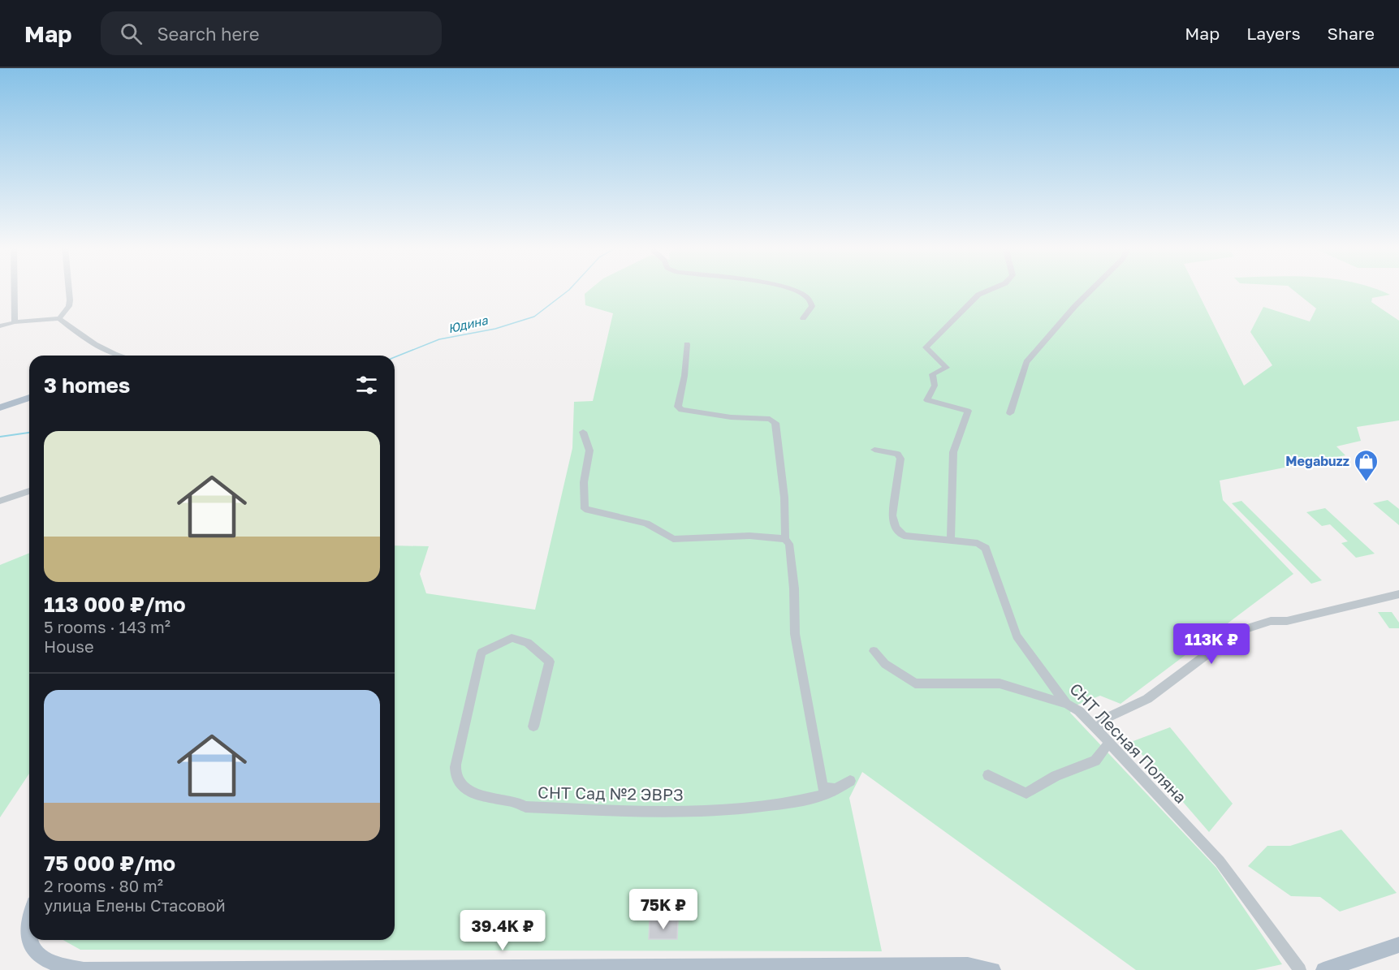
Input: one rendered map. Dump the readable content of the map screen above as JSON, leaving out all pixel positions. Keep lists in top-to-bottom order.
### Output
{
  "streets": {
    "street": ["СНТ Лесная Поляна", "СНТ Сад №2 ЭВРЗ"]
  },
  "water": ["Юдина"],
  "places": {
    "shop": ["Megabuzz"]
  },
  "page": {
    "header": "Map",
    "search": "Search here",
    "nav": ["Map", "Layers", "Share"],
    "heading": "3 homes",
    "list": [
      {
        "name": "113 000 ₽/mo",
        "note": "5 rooms · 143 m² · House"
      },
      {
        "name": "75 000 ₽/mo",
        "note": "2 rooms · 80 m² · улица Елены Стасовой"
      }
    ],
    "price": ["113K ₽", "75K ₽", "39.4K ₽"]
  }
}
